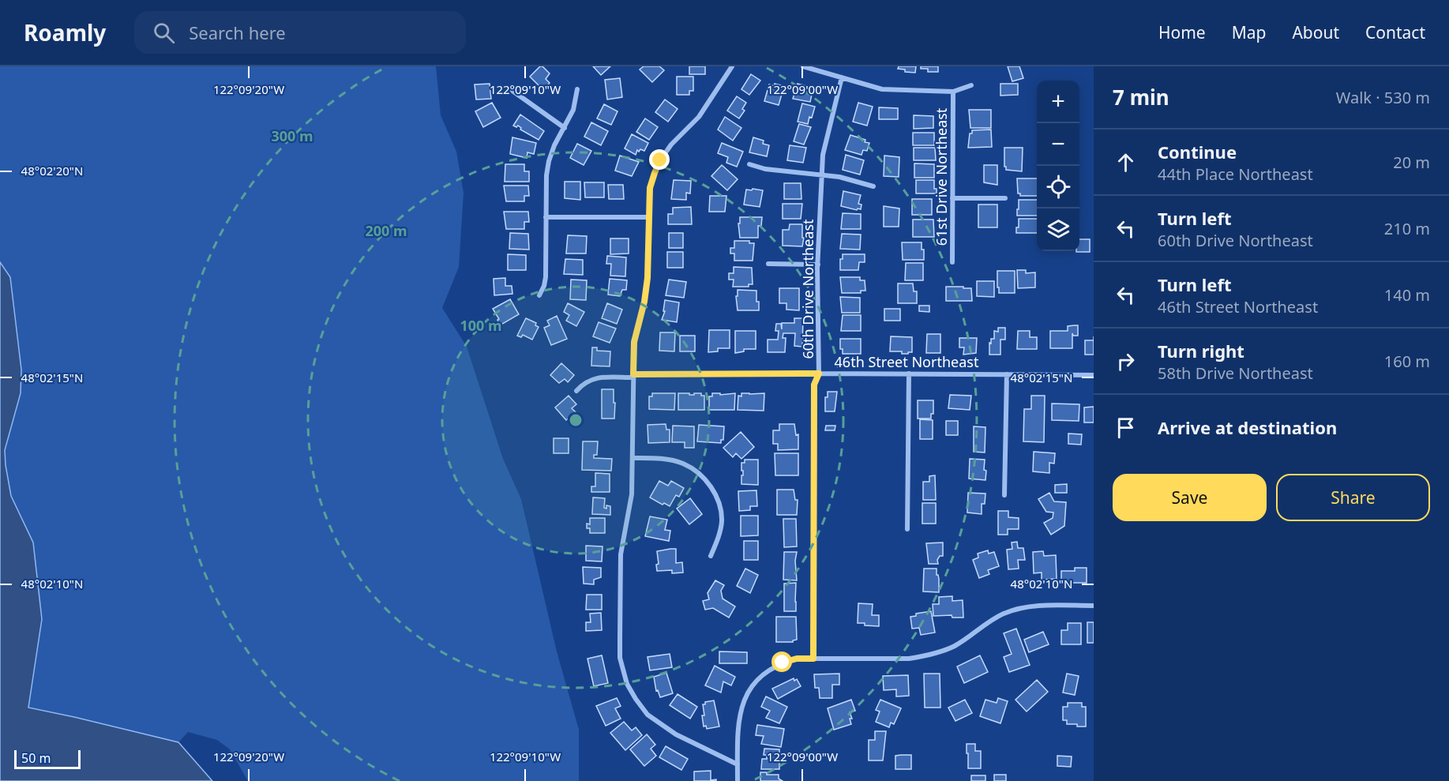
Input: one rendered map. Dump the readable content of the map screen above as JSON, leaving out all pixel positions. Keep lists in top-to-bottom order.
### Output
{
  "streets": {
    "street": ["61st Drive Northeast", "60th Drive Northeast", "46th Street Northeast"]
  },
  "crossings": [
    ["60th Drive Northeast", "46th Street Northeast"]
  ],
  "scale_bar": "50 m",
  "page": {
    "header": "Roamly",
    "search": "Search here",
    "nav": [
      "Home",
      "Map",
      "About",
      "Contact"
    ],
    "heading": ["7 min", "Walk · 530 m"],
    "map_buttons": ["+", "−"],
    "list": [
      ["Continue", "44th Place Northeast", "20 m"],
      ["Turn left", "60th Drive Northeast", "210 m"],
      ["Turn left", "46th Street Northeast", "140 m"],
      ["Turn right", "58th Drive Northeast", "160 m"],
      "Arrive at destination"
    ],
    "buttons": ["Save", "Share"],
    "scale": "50 m"
  },
  "coordinates": [
    "122°09'20\"W",
    "122°09'10\"W",
    "122°09'00\"W",
    "48°02'20\"N",
    "48°02'15\"N",
    "48°02'10\"N"
  ],
  "rings": ["300 m", "200 m", "100 m"]
}
